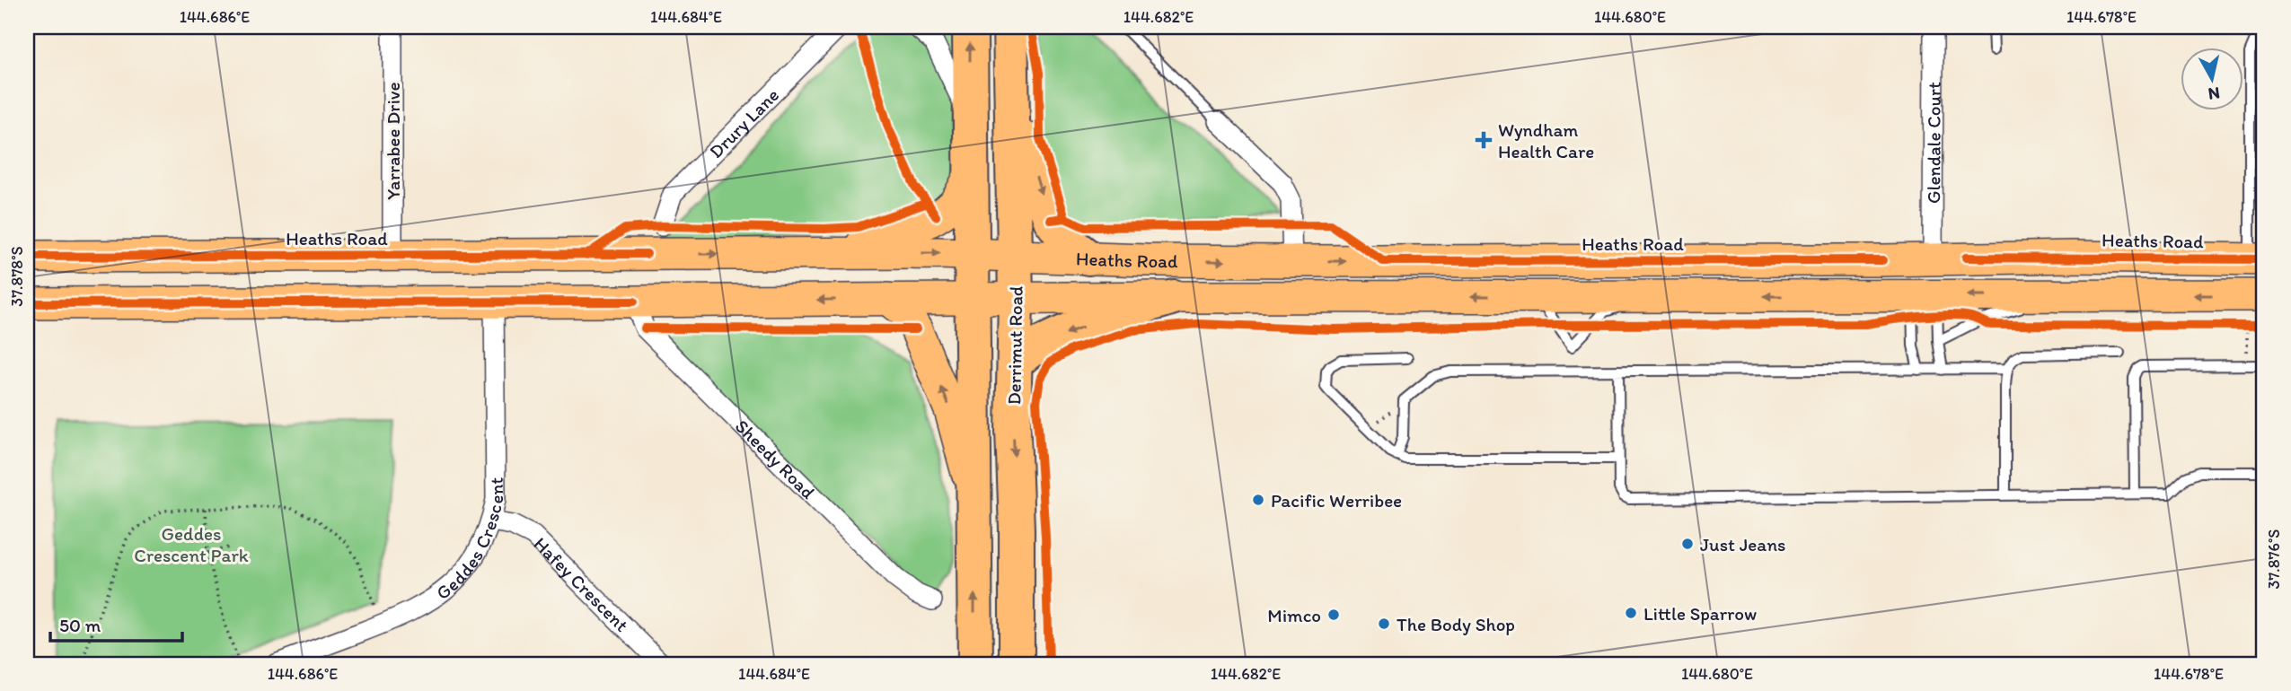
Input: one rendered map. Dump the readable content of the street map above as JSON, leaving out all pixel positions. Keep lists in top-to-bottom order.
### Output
{
  "streets": {
    "highway": ["Derrimut Road"],
    "main road": ["Heaths Road"],
    "street": [
      "Drury Lane",
      "Yarrabee Drive",
      "Glendale Court",
      "Sheedy Road",
      "Geddes Crescent",
      "Hafey Crescent"
    ]
  },
  "crossings": [
    ["Yarrabee Drive", "Heaths Road"],
    ["Glendale Court", "Heaths Road"],
    ["Heaths Road", "Derrimut Road"],
    ["Heaths Road", "Sheedy Road"],
    ["Heaths Road", "Geddes Crescent"],
    ["Geddes Crescent", "Hafey Crescent"]
  ],
  "parks": ["Geddes Crescent Park"],
  "places": {
    "health": ["Wyndham Health Care"],
    "other": [
      "Pacific Werribee",
      "Just Jeans",
      "Little Sparrow",
      "Mimco",
      "The Body Shop"
    ]
  },
  "scale_bar": "50 m",
  "north": "bottom",
  "coordinates": [
    "144.686°E",
    "144.684°E",
    "144.682°E",
    "144.680°E",
    "144.678°E",
    "37.878°S",
    "37.876°S"
  ]
}
